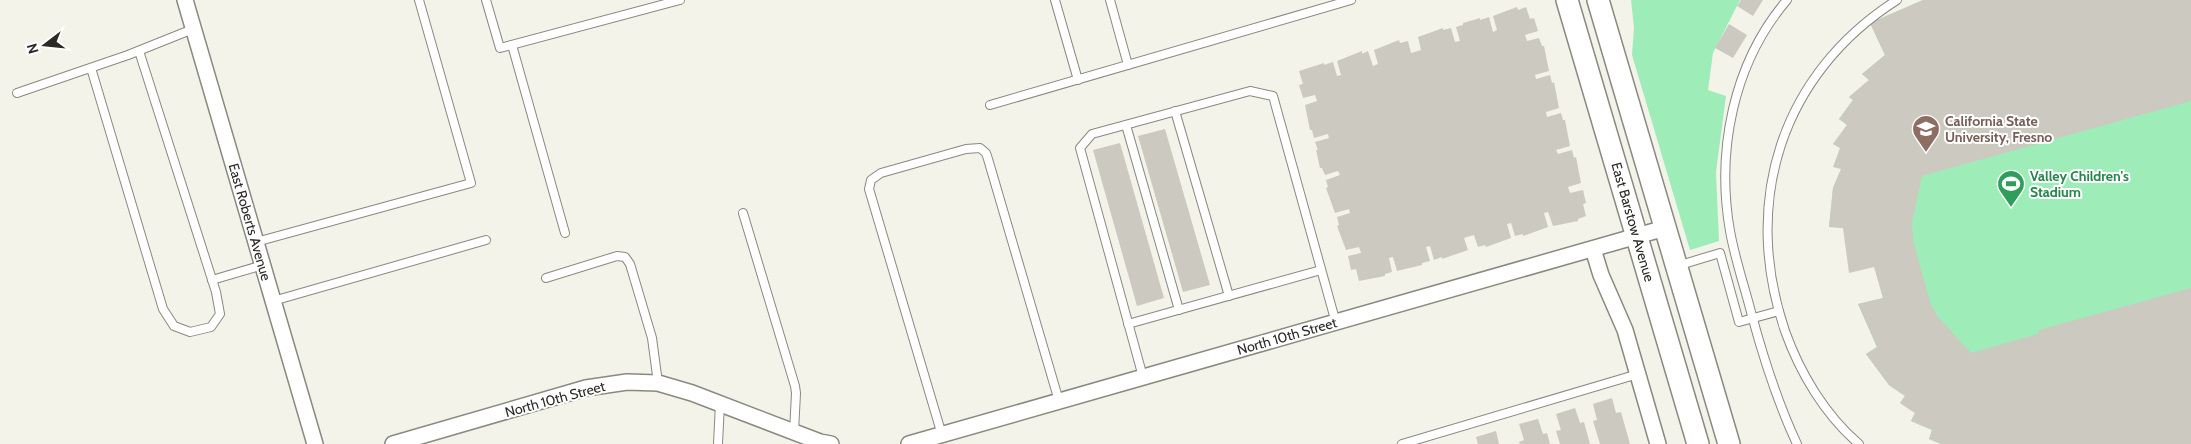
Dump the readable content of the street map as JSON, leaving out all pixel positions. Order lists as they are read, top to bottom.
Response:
{
  "streets": {
    "main road": ["East Barstow Avenue"],
    "street": ["East Roberts Avenue", "North 10th Street"]
  },
  "crossings": [
    ["East Barstow Avenue", "North 10th Street"]
  ],
  "places": {
    "school or university": ["California State University, Fresno"],
    "sports": ["Valley Children's Stadium"]
  },
  "north": "left"
}
